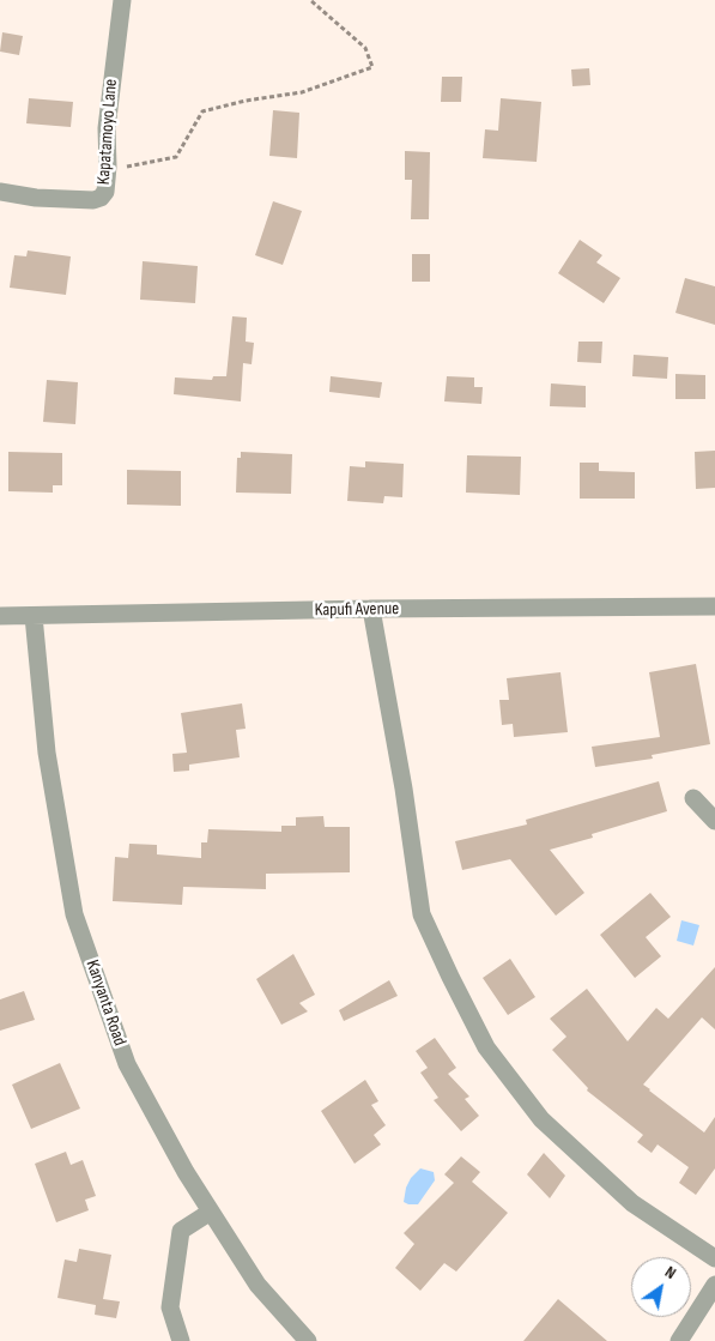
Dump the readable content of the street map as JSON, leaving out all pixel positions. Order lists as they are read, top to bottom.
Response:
{
  "streets": {
    "street": ["Kapatamoyo Lane", "Kapufi Avenue", "Kanyanta Road"]
  },
  "crossings": [
    ["Kapufi Avenue", "Kanyanta Road"]
  ],
  "north": "top right"
}
